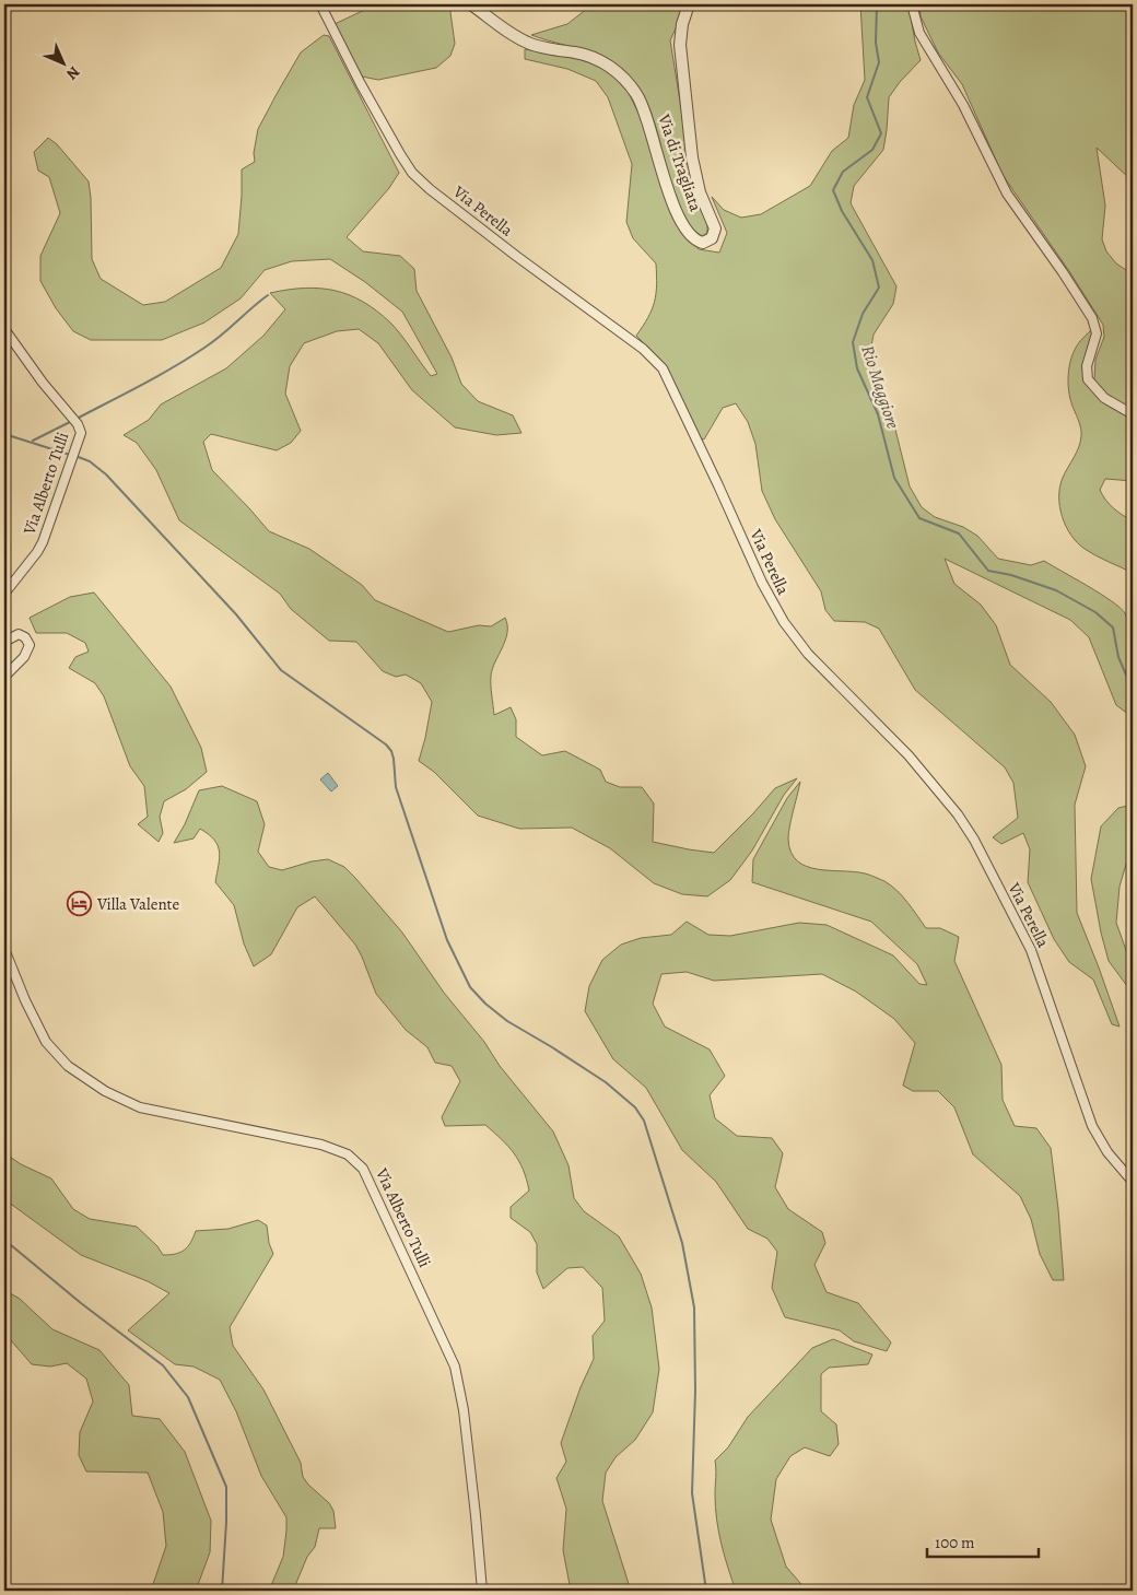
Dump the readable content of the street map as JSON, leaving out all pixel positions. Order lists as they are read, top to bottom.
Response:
{
  "streets": {
    "street": ["Via di Tragliata", "Via Perella", "Via Alberto Tulli"]
  },
  "water": ["Rio Maggiore"],
  "places": {
    "hotel": ["Villa Valente"]
  },
  "scale_bar": "100 m",
  "north": "bottom right"
}
